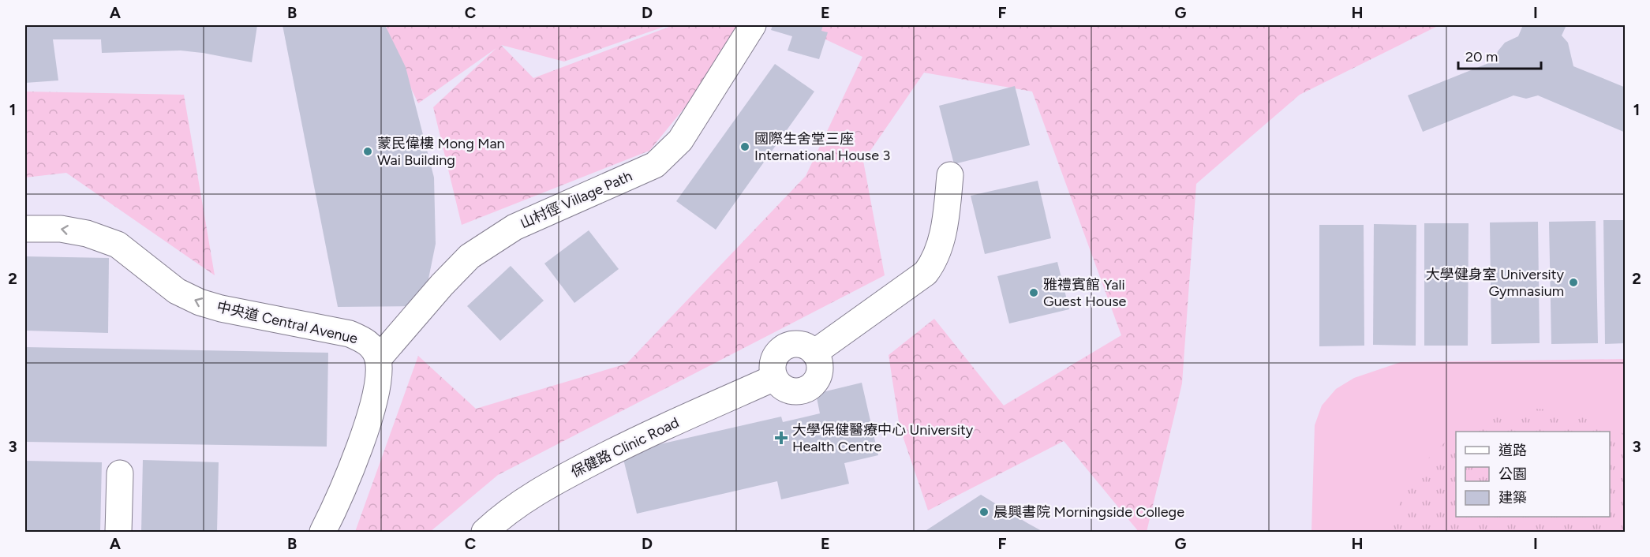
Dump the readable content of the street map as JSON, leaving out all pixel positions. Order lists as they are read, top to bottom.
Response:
{
  "streets": {
    "street": ["山村徑 Village Path", "中央道 Central Avenue", "保健路 Clinic Road"]
  },
  "crossings": [
    ["山村徑 Village Path", "中央道 Central Avenue"]
  ],
  "one_way": ["中央道 Central Avenue"],
  "places": {
    "other": [
      "國際生舍堂三座 International House 3",
      "蒙民偉樓 Mong Man Wai Building",
      "大學健身室 University Gymnasium",
      "雅禮賓館 Yali Guest House",
      "晨興書院 Morningside College"
    ],
    "health": ["大學保健醫療中心 University Health Centre"]
  },
  "legend": ["道路", "公園", "建築"],
  "scale_bar": "20 m",
  "grid": {
    "columns": [
      "A",
      "B",
      "C",
      "D",
      "E",
      "F",
      "G",
      "H",
      "I"
    ],
    "rows": ["1", "2", "3"]
  }
}
